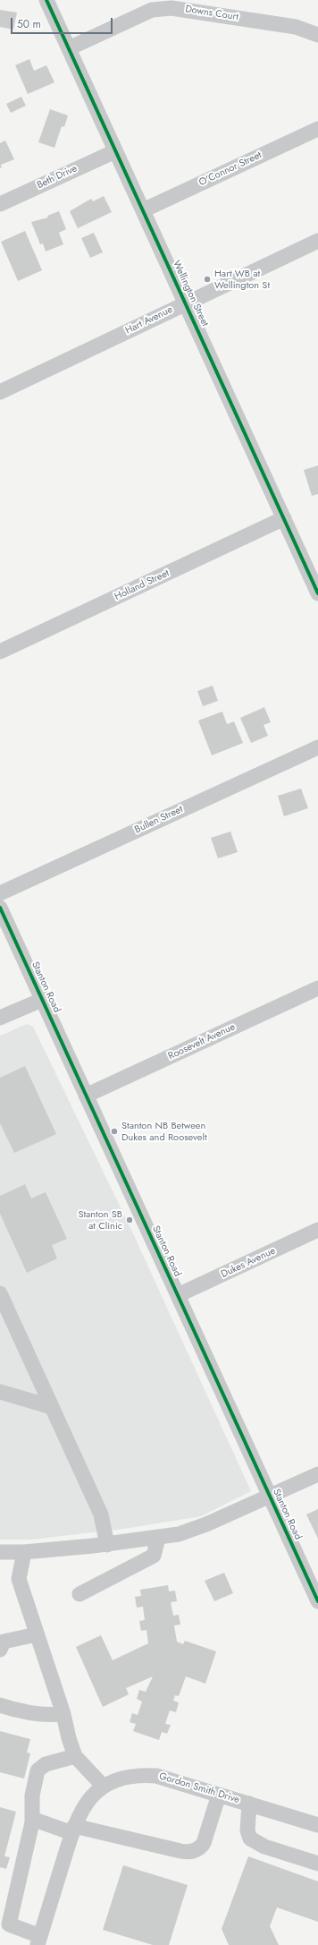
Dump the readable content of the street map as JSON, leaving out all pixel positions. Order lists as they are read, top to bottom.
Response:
{
  "streets": {
    "street": [
      "Downs Court",
      "O'Connor Street",
      "Beth Drive",
      "Wellington Street",
      "Hart Avenue",
      "Holland Street",
      "Bullen Street",
      "Stanton Road",
      "Roosevelt Avenue",
      "Dukes Avenue",
      "Gordon Smith Drive"
    ]
  },
  "crossings": [
    ["Downs Court", "Wellington Street"],
    ["O'Connor Street", "Wellington Street"],
    ["Beth Drive", "Wellington Street"],
    ["Wellington Street", "Hart Avenue"],
    ["Wellington Street", "Holland Street"],
    ["Stanton Road", "Roosevelt Avenue"],
    ["Stanton Road", "Dukes Avenue"]
  ],
  "places": ["Hart WB at Wellington St", "Stanton NB Between Dukes and Roosevelt", "Stanton SB at Clinic"],
  "scale_bar": "50 m"
}
